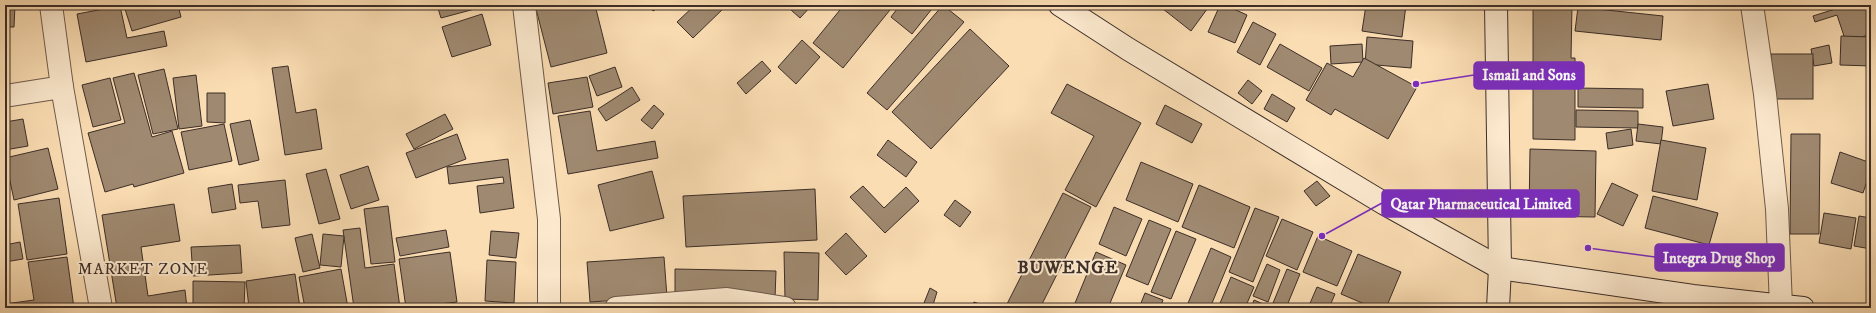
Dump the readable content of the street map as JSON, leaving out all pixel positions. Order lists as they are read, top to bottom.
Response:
{
  "districts": ["BUWENGE", "MARKET ZONE"],
  "places": ["Ismail and Sons", "Qatar Pharmaceutical Limited", "Integra Drug Shop"]
}
